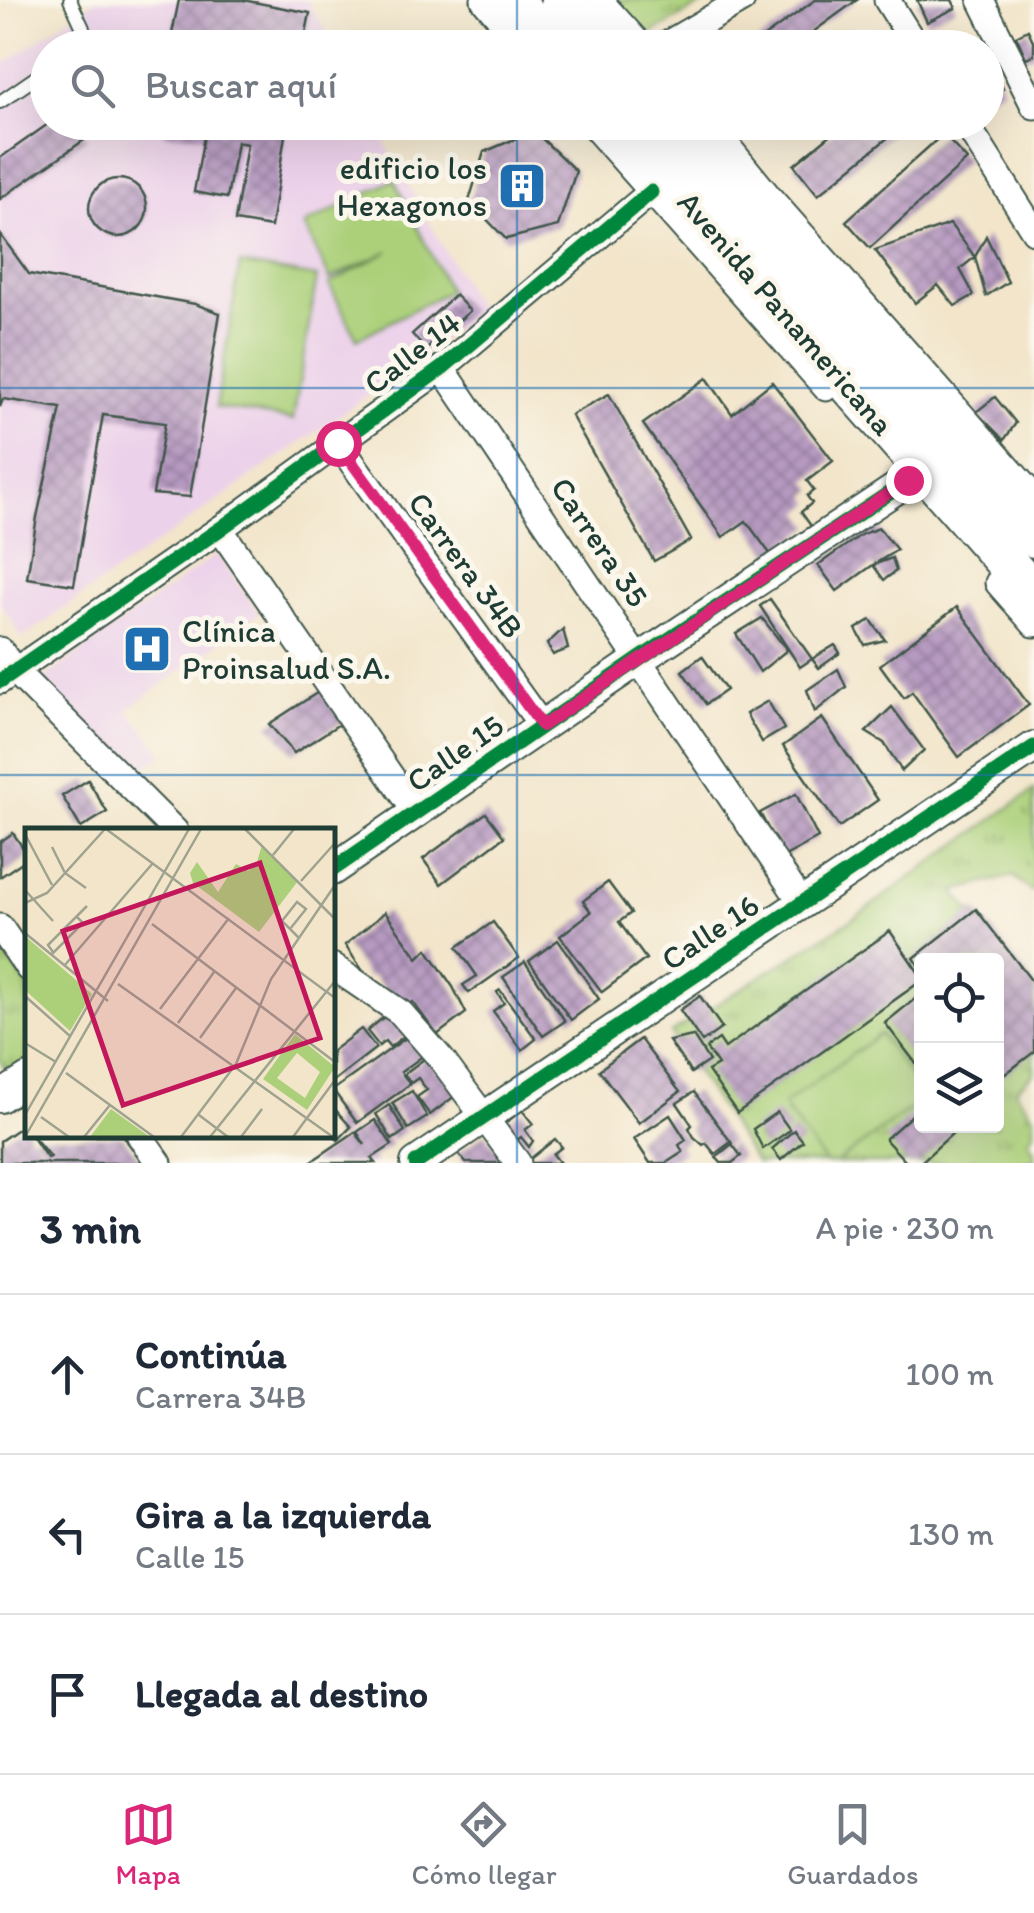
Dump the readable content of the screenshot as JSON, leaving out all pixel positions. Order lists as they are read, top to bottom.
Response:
{
  "streets": {
    "main road": ["Avenida Panamericana"],
    "street": [
      "Calle 14",
      "Carrera 35",
      "Carrera 34B",
      "Calle 15",
      "Calle 16"
    ]
  },
  "crossings": [
    ["Calle 14", "Carrera 35"],
    ["Calle 14", "Carrera 34B"],
    ["Carrera 35", "Calle 15"],
    ["Carrera 35", "Calle 16"],
    ["Carrera 34B", "Calle 15"]
  ],
  "places": {
    "building": ["edificio los Hexagonos"],
    "hospital": ["Clínica Proinsalud S.A."]
  },
  "page": {
    "search": "Buscar aquí",
    "heading": ["3 min", "A pie · 230 m"],
    "list": [
      ["Continúa", "Carrera 34B", "100 m"],
      ["Gira a la izquierda", "Calle 15", "130 m"],
      "Llegada al destino"
    ],
    "nav": ["Mapa", "Cómo llegar", "Guardados"]
  }
}
